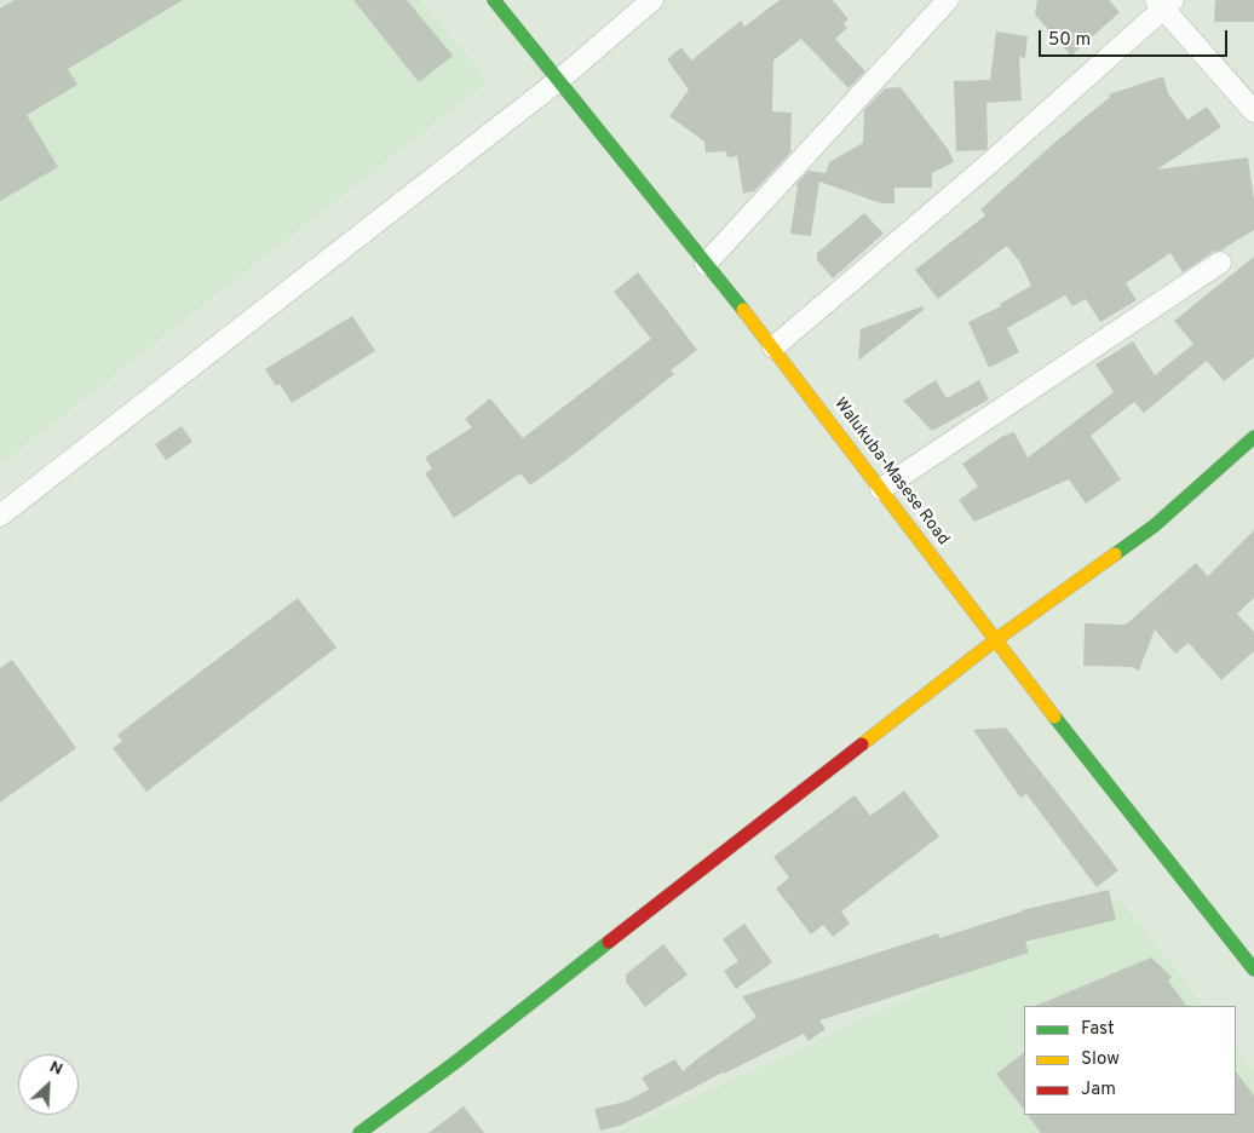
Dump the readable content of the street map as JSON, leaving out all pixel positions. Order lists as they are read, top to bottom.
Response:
{
  "streets": {
    "street": ["Walukuba-Masese Road"]
  },
  "legend": ["Fast", "Slow", "Jam"],
  "scale_bar": "50 m",
  "north": "top right"
}
